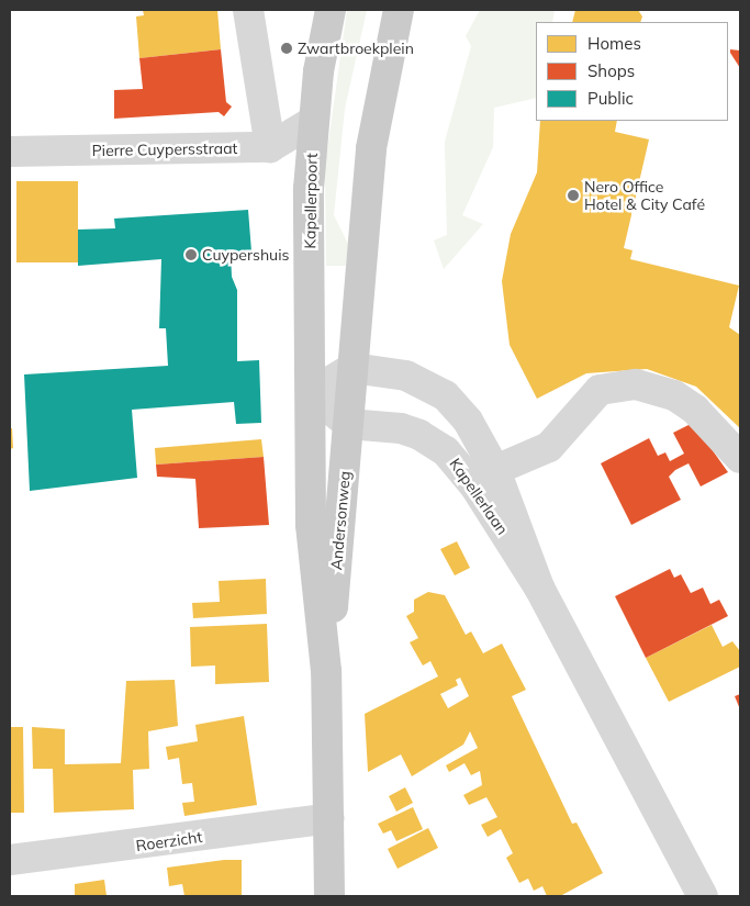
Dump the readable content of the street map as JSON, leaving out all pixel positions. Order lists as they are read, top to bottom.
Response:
{
  "streets": {
    "main road": ["Kapellerpoort", "Andersonweg"],
    "street": ["Pierre Cuypersstraat", "Kapellerlaan", "Roerzicht"]
  },
  "crossings": [
    ["Kapellerpoort", "Andersonweg"],
    ["Kapellerlaan", "Andersonweg"],
    ["Andersonweg", "Roerzicht"]
  ],
  "places": ["Zwartbroekplein", "Nero Office Hotel & City Café", "Cuypershuis"],
  "legend": ["Homes", "Shops", "Public"]
}
